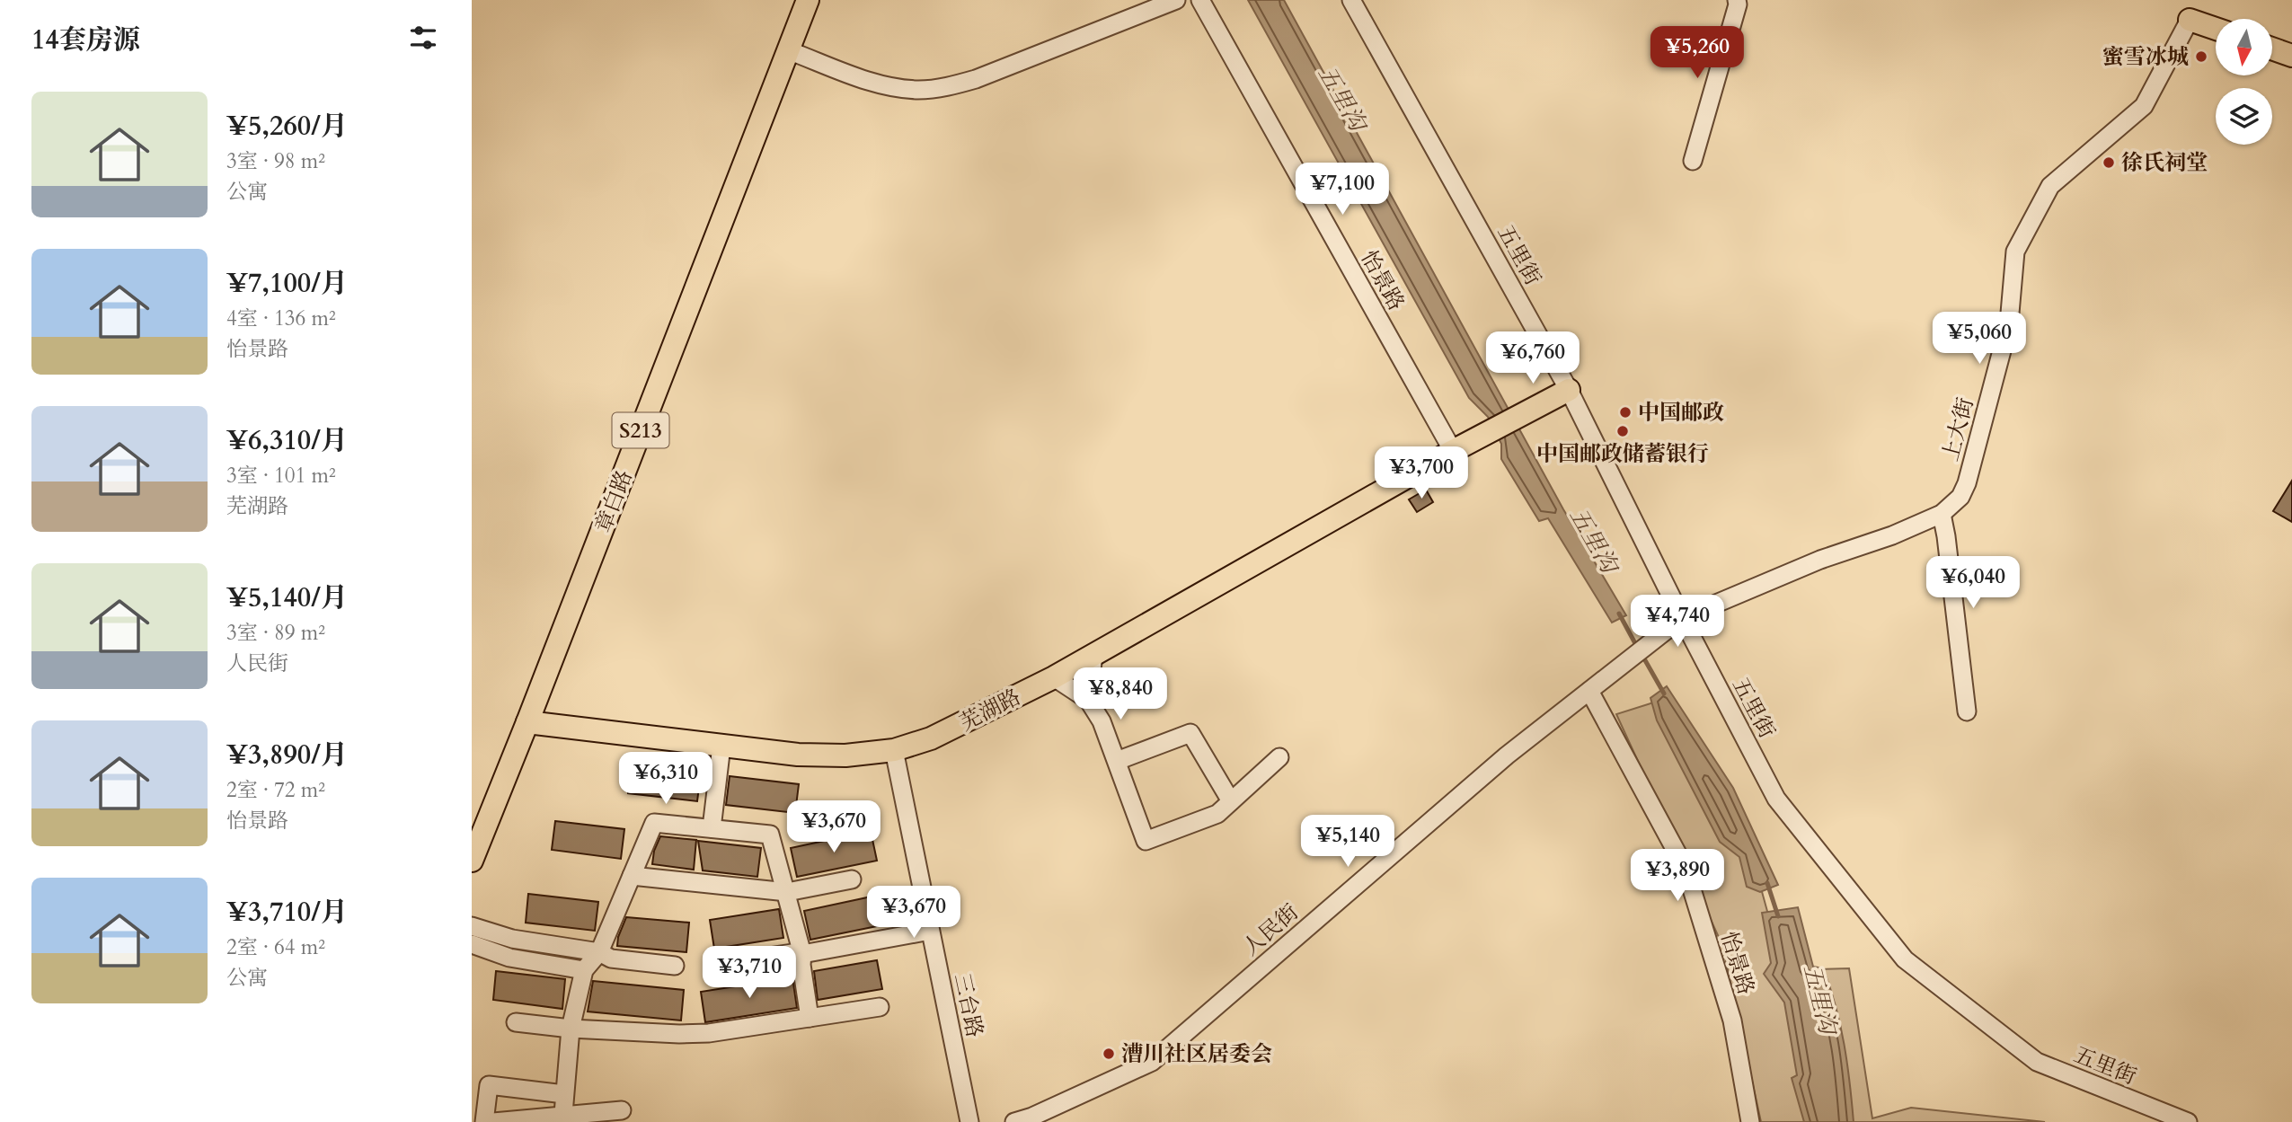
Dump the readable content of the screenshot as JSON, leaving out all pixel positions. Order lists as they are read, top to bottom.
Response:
{
  "streets": {
    "main road": ["S213", "章白路", "芜湖路"],
    "street": [
      "五里街",
      "怡景路",
      "上大街",
      "人民街",
      "三台路"
    ]
  },
  "crossings": [
    ["五里街", "上大街"],
    ["五里街", "芜湖路"],
    ["五里街", "人民街"],
    ["怡景路", "芜湖路"],
    ["怡景路", "人民街"],
    ["上大街", "人民街"],
    ["章白路", "芜湖路"],
    ["芜湖路", "三台路"]
  ],
  "water": ["五里沟"],
  "places": [
    "蜜雪冰城",
    "徐氏祠堂",
    "中国邮政",
    "中国邮政储蓄银行",
    "漕川社区居委会"
  ],
  "north": "bottom",
  "page": {
    "heading": "14套房源",
    "price": [
      "¥5,260",
      "¥7,100",
      "¥5,060",
      "¥6,760",
      "¥3,700",
      "¥6,040",
      "¥4,740",
      "¥8,840",
      "¥6,310",
      "¥3,670",
      "¥5,140",
      "¥3,890",
      "¥3,670",
      "¥3,710"
    ],
    "list": [
      {
        "name": "¥5,260/月",
        "note": "3室 · 98 m² · 公寓"
      },
      {
        "name": "¥7,100/月",
        "note": "4室 · 136 m² · 怡景路"
      },
      {
        "name": "¥6,310/月",
        "note": "3室 · 101 m² · 芜湖路"
      },
      {
        "name": "¥5,140/月",
        "note": "3室 · 89 m² · 人民街"
      },
      {
        "name": "¥3,890/月",
        "note": "2室 · 72 m² · 怡景路"
      },
      {
        "name": "¥3,710/月",
        "note": "2室 · 64 m² · 公寓"
      }
    ]
  }
}
